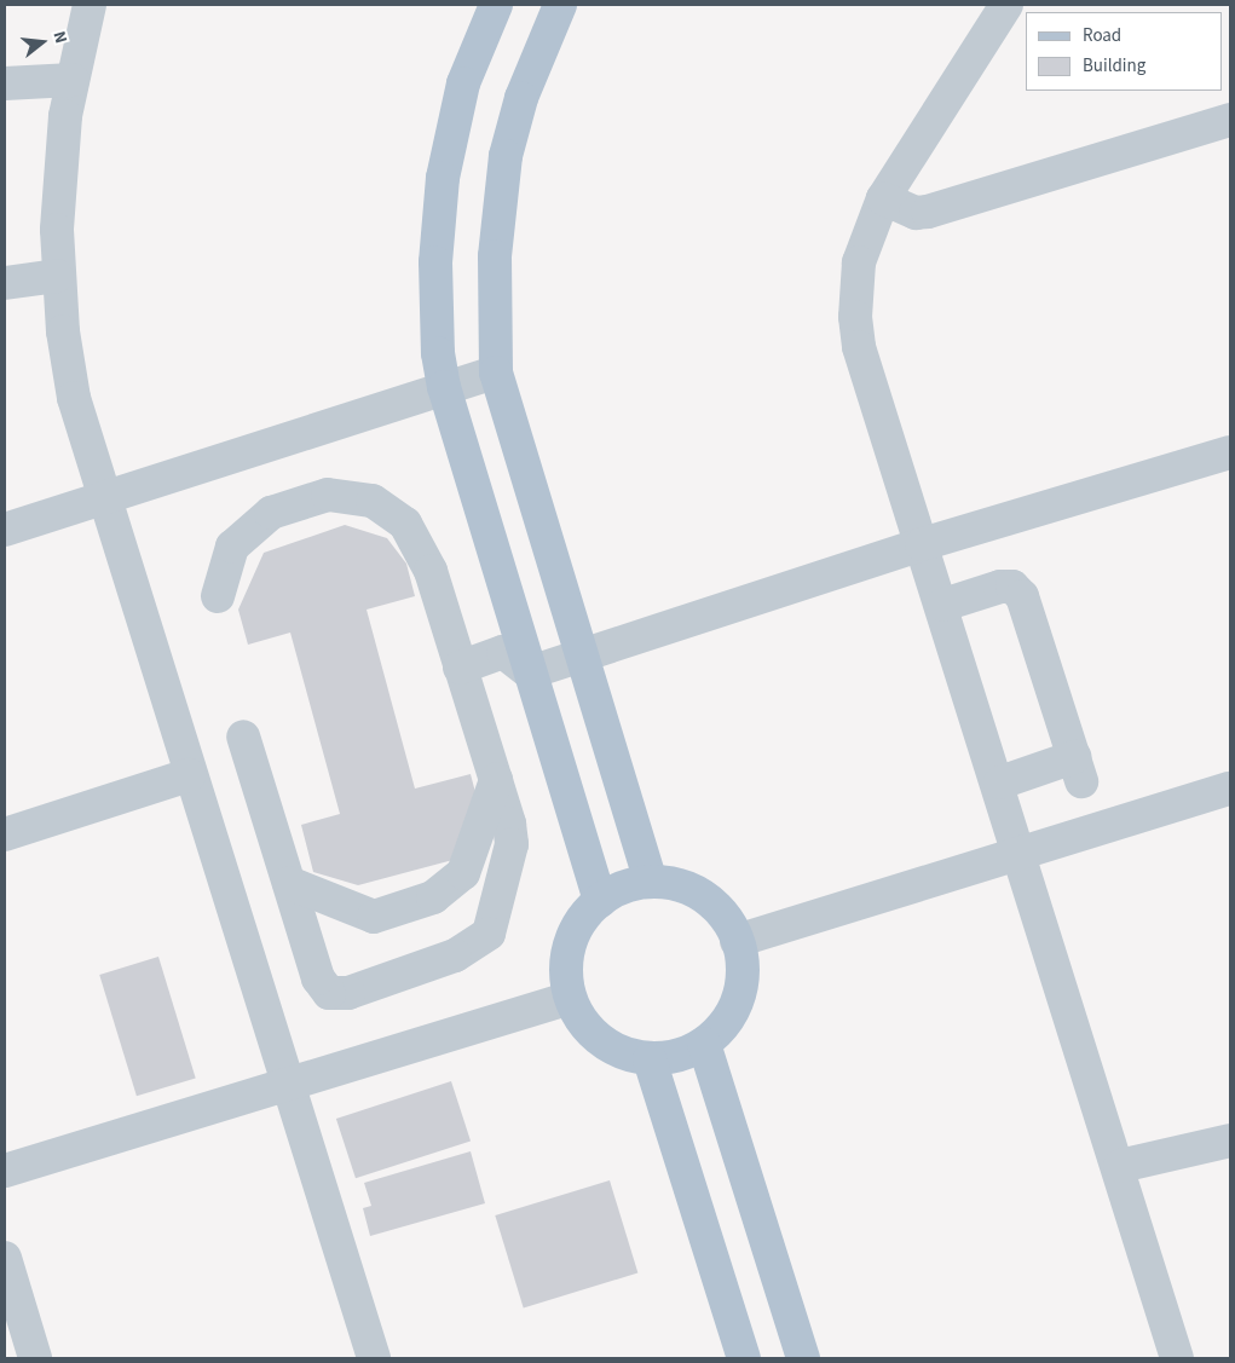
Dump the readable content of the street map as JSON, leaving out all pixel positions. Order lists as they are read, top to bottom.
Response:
{
  "legend": ["Road", "Building"],
  "north": "right"
}
